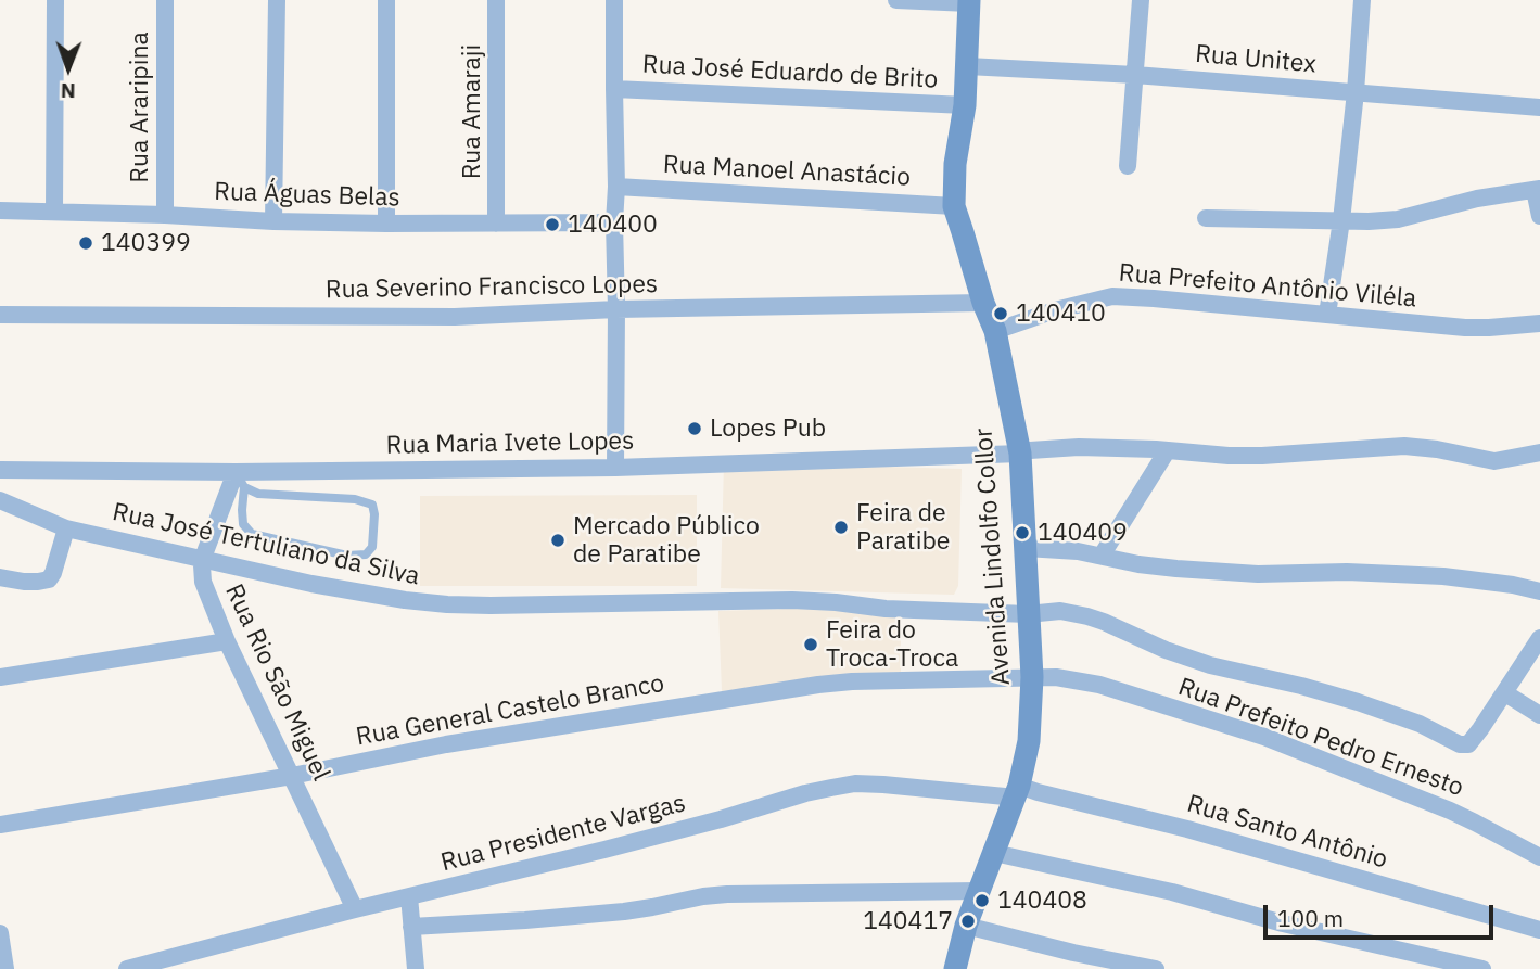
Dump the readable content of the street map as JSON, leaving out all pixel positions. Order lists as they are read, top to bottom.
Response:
{
  "streets": {
    "main road": ["Avenida Lindolfo Collor"],
    "street": [
      "Rua Unitex",
      "Rua José Eduardo de Brito",
      "Rua Araripina",
      "Rua Amaraji",
      "Rua Manoel Anastácio",
      "Rua Águas Belas",
      "Rua Prefeito Antônio Viléla",
      "Rua Severino Francisco Lopes",
      "Rua Maria Ivete Lopes",
      "Rua José Tertuliano da Silva",
      "Rua Rio São Miguel",
      "Rua General Castelo Branco",
      "Rua Prefeito Pedro Ernesto",
      "Rua Santo Antônio",
      "Rua Presidente Vargas"
    ]
  },
  "crossings": [
    ["Rua Unitex", "Avenida Lindolfo Collor"],
    ["Rua José Eduardo de Brito", "Avenida Lindolfo Collor"],
    ["Rua Araripina", "Rua Águas Belas"],
    ["Rua Amaraji", "Rua Águas Belas"],
    ["Rua Manoel Anastácio", "Avenida Lindolfo Collor"],
    ["Rua Prefeito Antônio Viléla", "Avenida Lindolfo Collor"],
    ["Rua Severino Francisco Lopes", "Avenida Lindolfo Collor"],
    ["Rua Maria Ivete Lopes", "Avenida Lindolfo Collor"],
    ["Rua Maria Ivete Lopes", "Rua Rio São Miguel"],
    ["Rua José Tertuliano da Silva", "Avenida Lindolfo Collor"],
    ["Rua José Tertuliano da Silva", "Rua Rio São Miguel"],
    ["Avenida Lindolfo Collor", "Rua General Castelo Branco"],
    ["Avenida Lindolfo Collor", "Rua Prefeito Pedro Ernesto"],
    ["Avenida Lindolfo Collor", "Rua Santo Antônio"],
    ["Avenida Lindolfo Collor", "Rua Presidente Vargas"],
    ["Rua Rio São Miguel", "Rua General Castelo Branco"],
    ["Rua Rio São Miguel", "Rua Presidente Vargas"],
    ["Rua General Castelo Branco", "Rua Prefeito Pedro Ernesto"],
    ["Rua Santo Antônio", "Rua Presidente Vargas"]
  ],
  "places": [
    "140400",
    "140399",
    "140410",
    "Lopes Pub",
    "Feira de Paratibe",
    "140409",
    "Mercado Público de Paratibe",
    "Feira do Troca-Troca",
    "140408",
    "140417"
  ],
  "scale_bar": "100 m",
  "north": "bottom"
}
